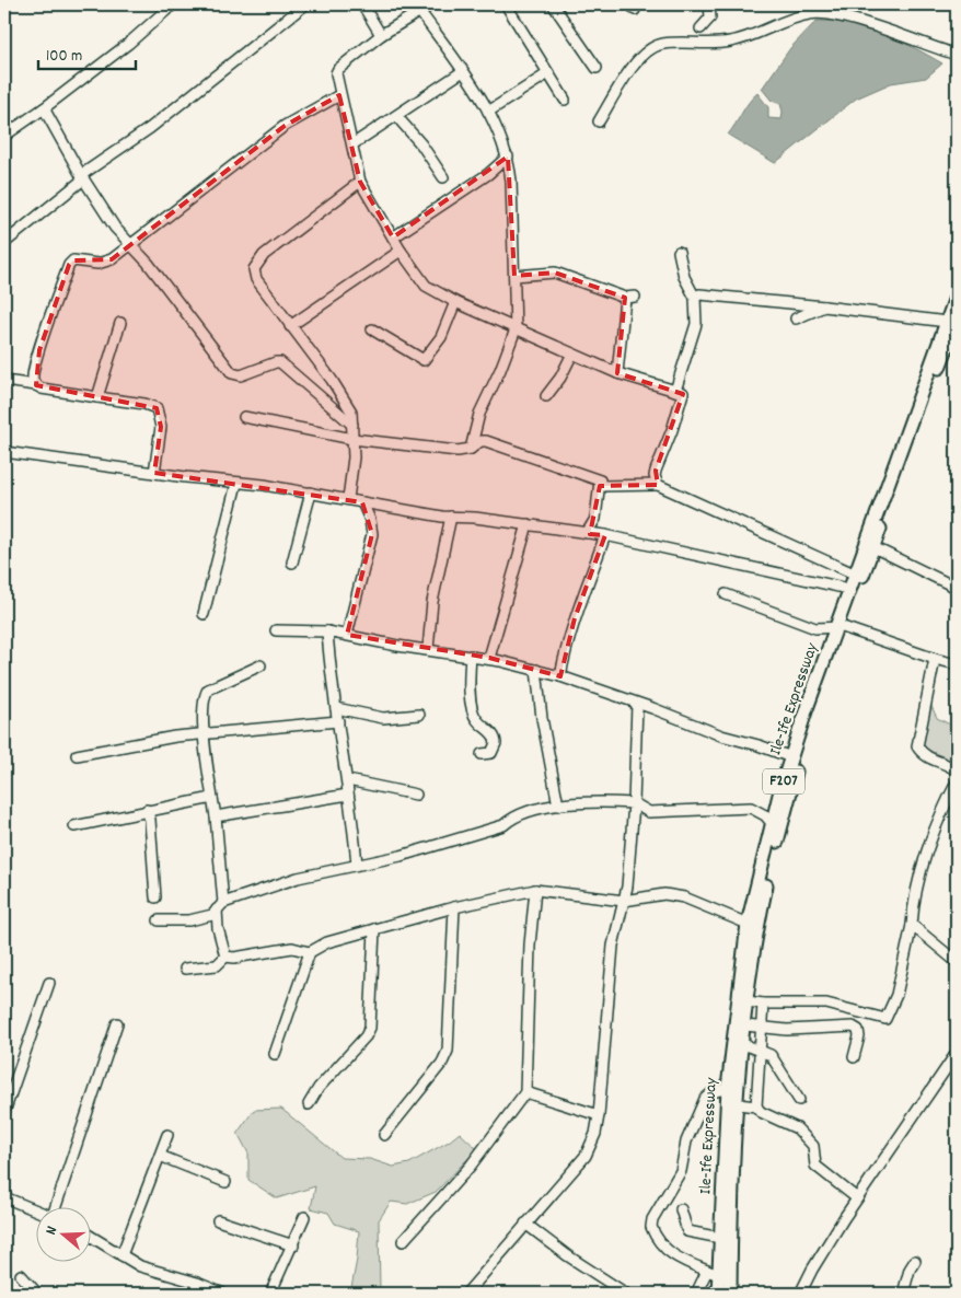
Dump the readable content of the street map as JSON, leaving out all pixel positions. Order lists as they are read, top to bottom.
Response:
{
  "streets": {
    "main road": ["Ile-Ife Expressway", "F207"]
  },
  "scale_bar": "100 m",
  "north": "left"
}
